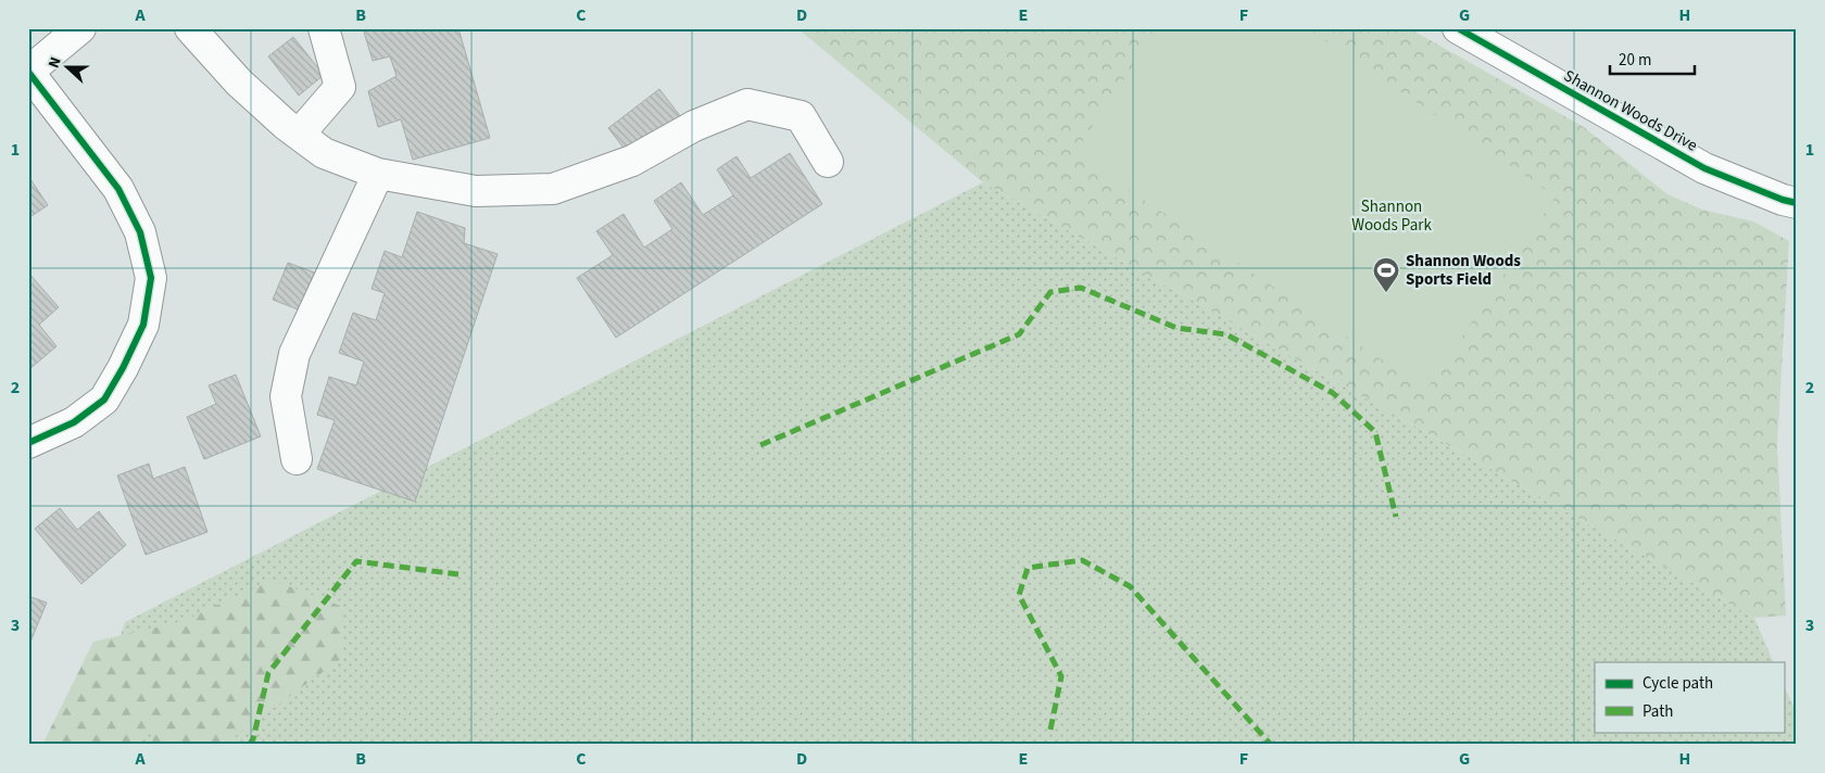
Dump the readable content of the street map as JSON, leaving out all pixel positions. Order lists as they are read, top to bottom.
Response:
{
  "streets": {
    "street": ["Shannon Woods Drive"]
  },
  "parks": ["Shannon Woods Park"],
  "places": {
    "sports": ["Shannon Woods Sports Field"]
  },
  "legend": ["Cycle path", "Path"],
  "scale_bar": "20 m",
  "north": "left",
  "grid": {
    "columns": [
      "A",
      "B",
      "C",
      "D",
      "E",
      "F",
      "G",
      "H"
    ],
    "rows": ["1", "2", "3"]
  }
}
